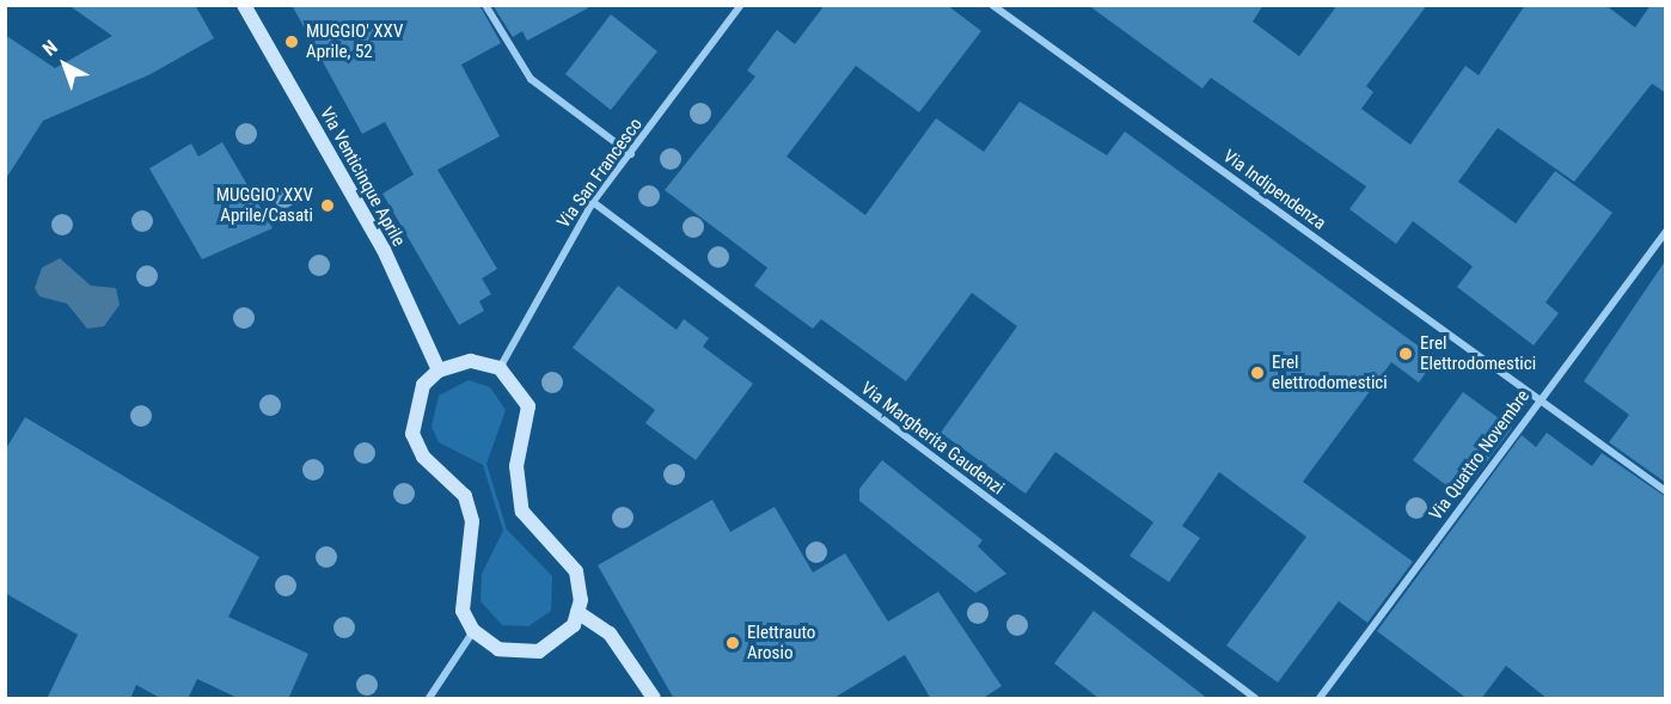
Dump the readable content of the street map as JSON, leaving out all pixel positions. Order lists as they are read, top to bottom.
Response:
{
  "streets": {
    "main road": ["Via Venticinque Aprile"],
    "street": [
      "Via San Francesco",
      "Via Indipendenza",
      "Via Margherita Gaudenzi",
      "Via Quattro Novembre"
    ]
  },
  "crossings": [
    ["Via San Francesco", "Via Margherita Gaudenzi"],
    ["Via Indipendenza", "Via Quattro Novembre"]
  ],
  "places": [
    "MUGGIO' XXV Aprile, 52",
    "MUGGIO' XXV Aprile/Casati",
    "Erel Elettrodomestici",
    "Erel elettrodomestici",
    "Elettrauto Arosio"
  ],
  "north": "top left"
}
